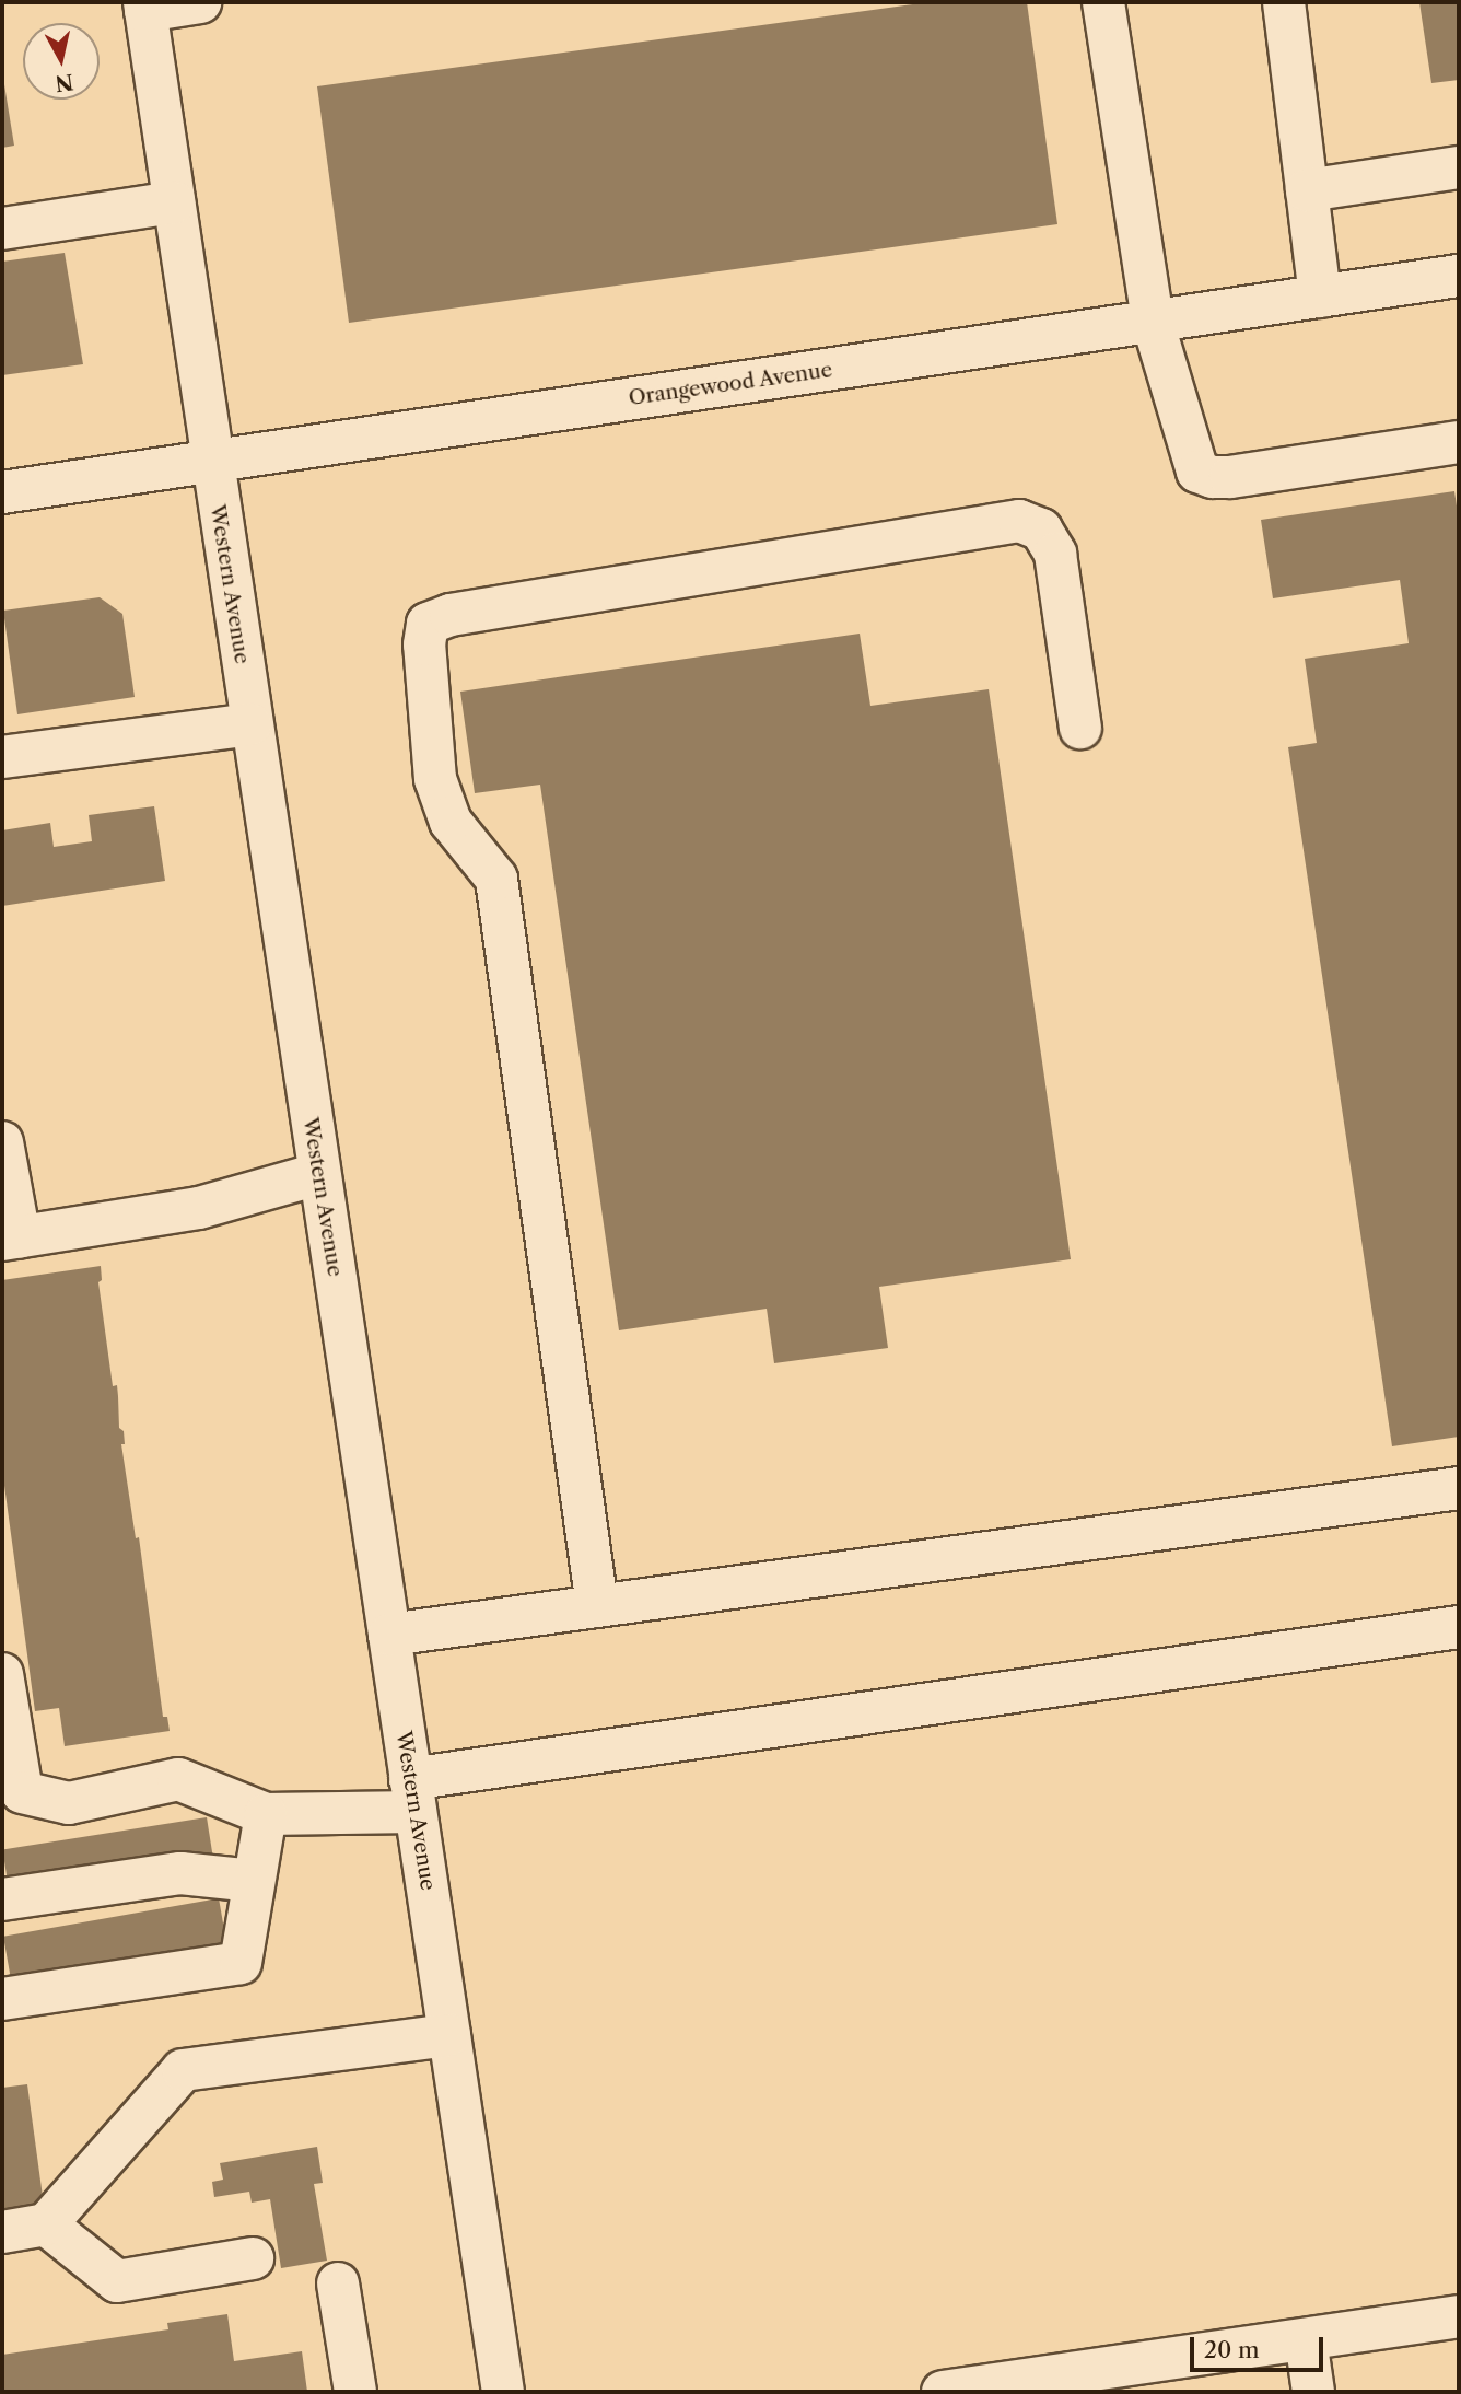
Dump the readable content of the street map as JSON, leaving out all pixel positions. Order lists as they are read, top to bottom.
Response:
{
  "streets": {
    "street": ["Orangewood Avenue", "Western Avenue"]
  },
  "crossings": [
    ["Orangewood Avenue", "Western Avenue"]
  ],
  "scale_bar": "20 m",
  "north": "bottom"
}
